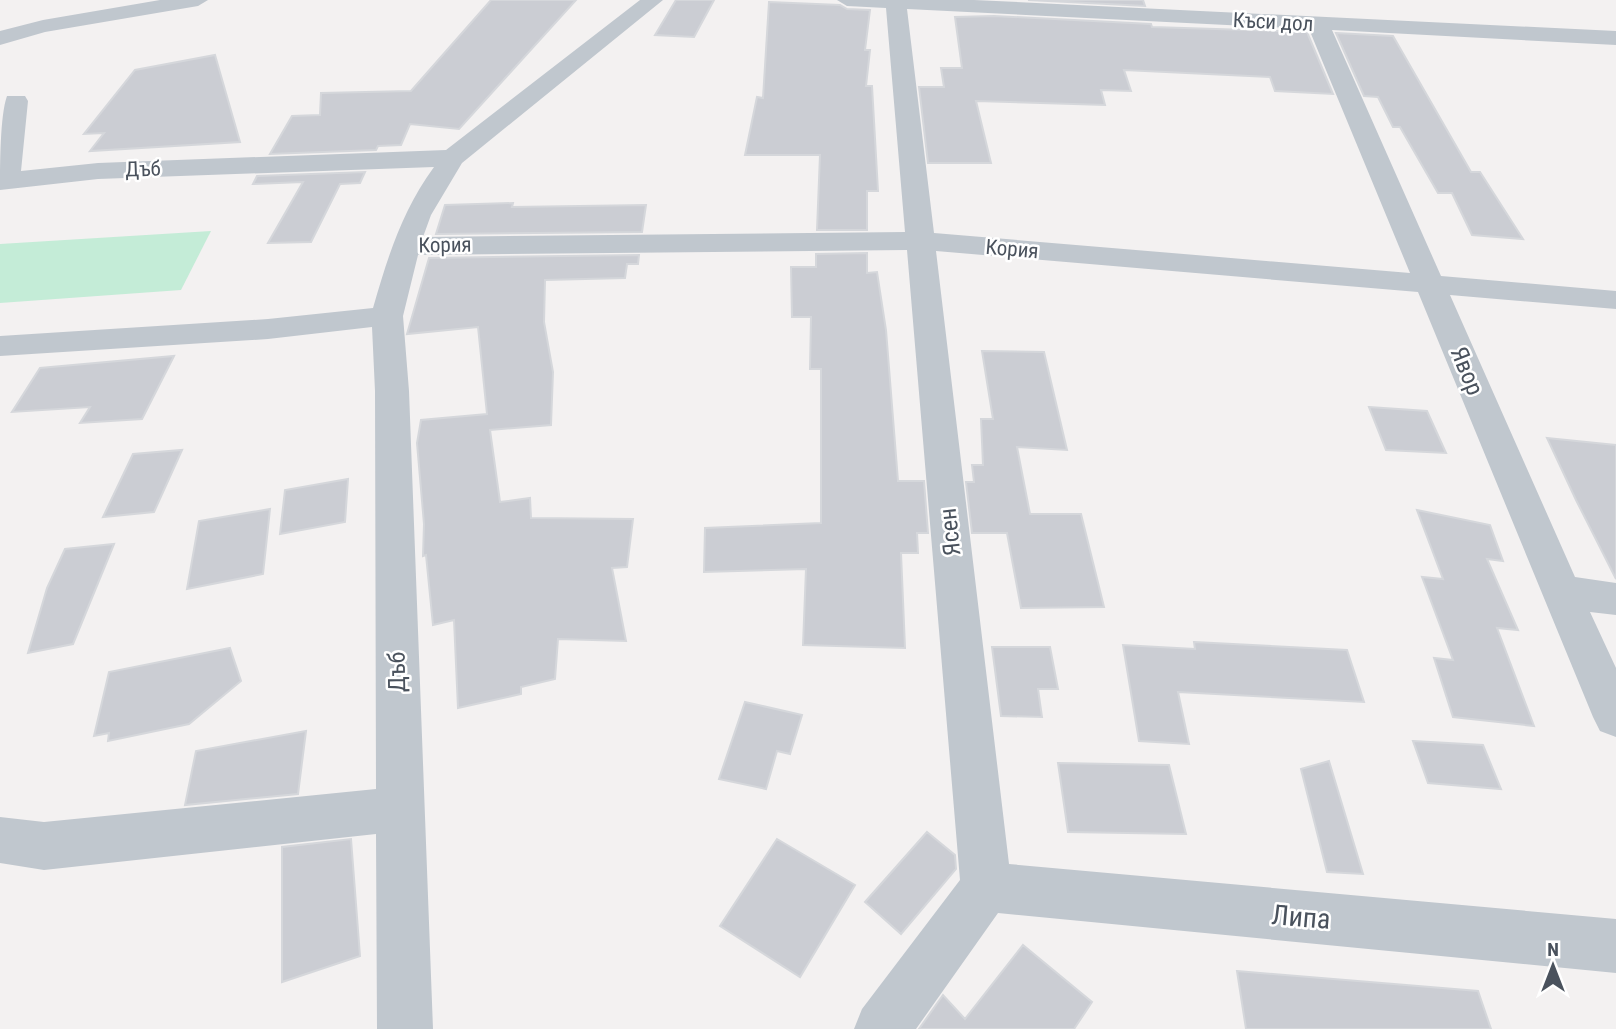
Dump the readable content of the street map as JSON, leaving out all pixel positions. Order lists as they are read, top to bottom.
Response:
{
  "streets": {
    "street": [
      "Къси дол",
      "Дъб",
      "Кория",
      "Явор",
      "Ясен",
      "Липа"
    ]
  },
  "crossings": [
    ["Къси дол", "Явор"],
    ["Къси дол", "Ясен"],
    ["Дъб", "Кория"],
    ["Кория", "Явор"],
    ["Кория", "Ясен"],
    ["Ясен", "Липа"]
  ],
  "north": "top"
}
